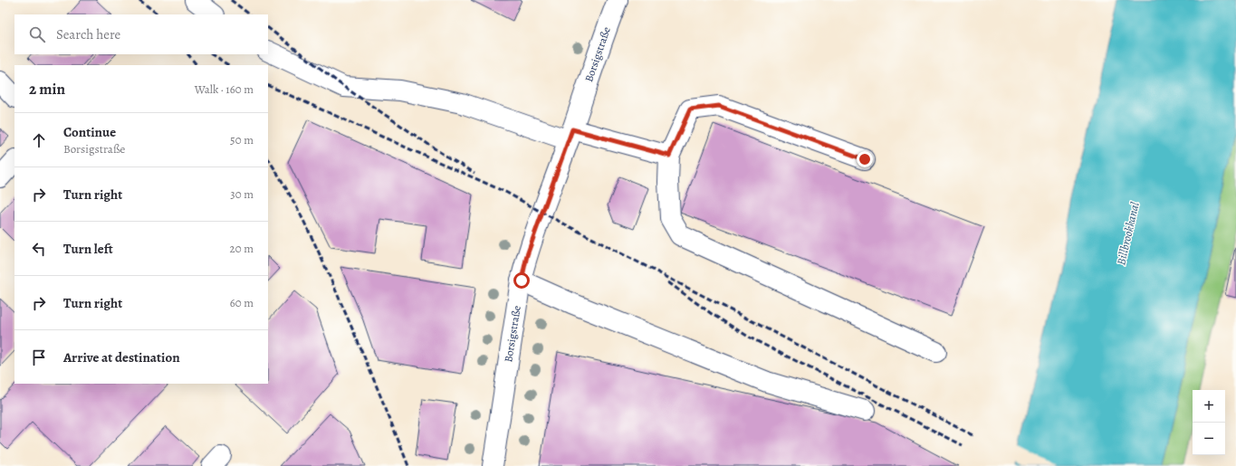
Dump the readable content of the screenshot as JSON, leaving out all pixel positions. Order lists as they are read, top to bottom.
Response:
{
  "streets": {
    "main road": ["Borsigstraße"]
  },
  "water": ["Billbrookkanal"],
  "page": {
    "search": "Search here",
    "heading": ["2 min", "Walk · 160 m"],
    "list": [
      ["Continue", "Borsigstraße", "50 m"],
      ["Turn right", "30 m"],
      ["Turn left", "20 m"],
      ["Turn right", "60 m"],
      "Arrive at destination"
    ],
    "map_buttons": ["+", "−"]
  }
}
